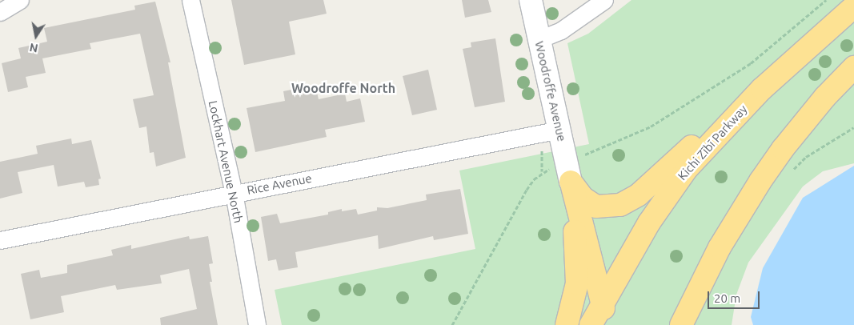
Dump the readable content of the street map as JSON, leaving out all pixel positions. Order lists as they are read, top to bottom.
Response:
{
  "streets": {
    "highway": ["Kichi Zībī Parkway"],
    "main road": ["Woodroffe Avenue"],
    "street": ["Lockhart Avenue North", "Rice Avenue"]
  },
  "crossings": [
    ["Woodroffe Avenue", "Rice Avenue"],
    ["Lockhart Avenue North", "Rice Avenue"]
  ],
  "districts": ["Woodroffe North"],
  "scale_bar": "20 m",
  "north": "bottom"
}
